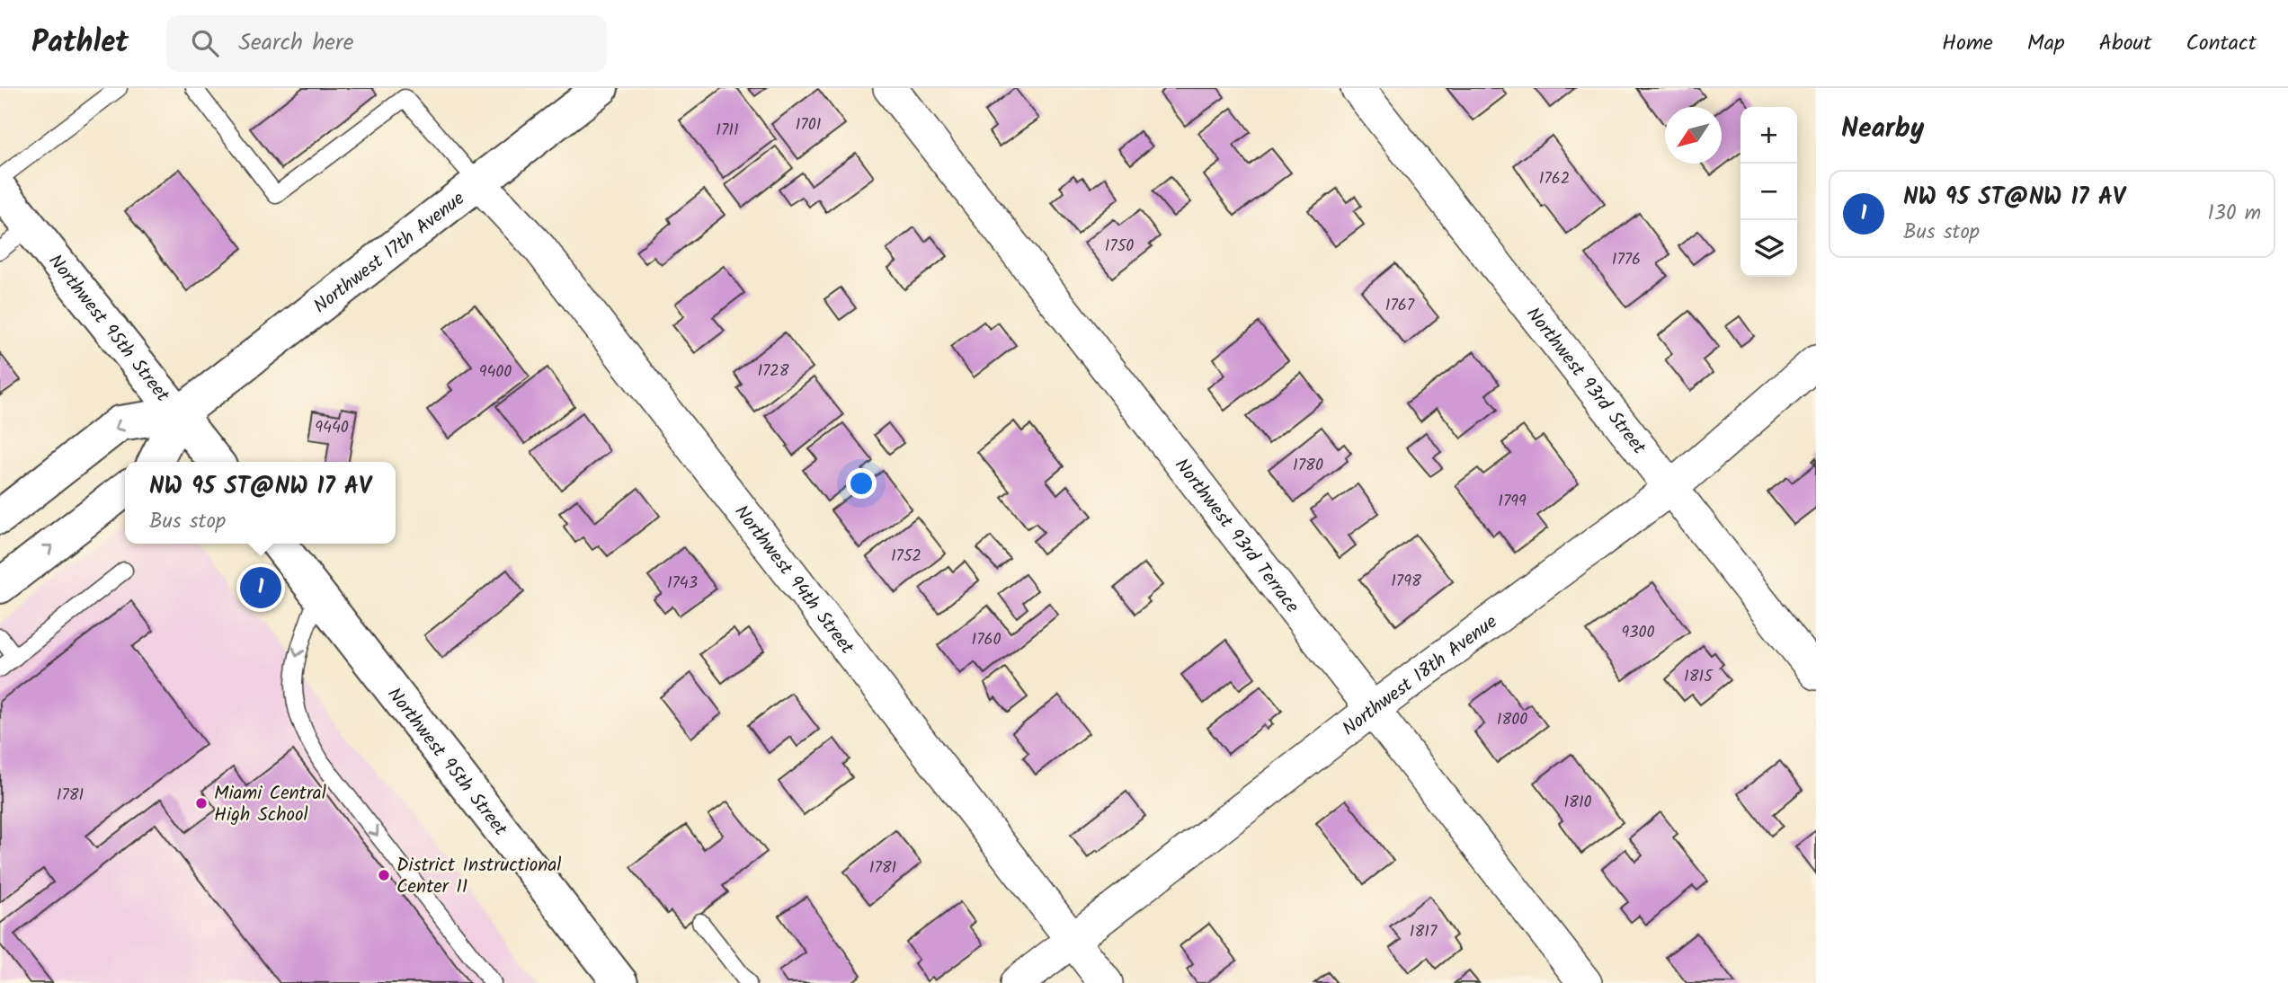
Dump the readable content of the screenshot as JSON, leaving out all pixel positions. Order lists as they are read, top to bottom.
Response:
{
  "streets": {
    "main road": ["Northwest 17th Avenue", "Northwest 95th Street"],
    "street": [
      "Northwest 93rd Street",
      "Northwest 93rd Terrace",
      "Northwest 94th Street",
      "Northwest 18th Avenue"
    ]
  },
  "crossings": [
    ["Northwest 17th Avenue", "Northwest 95th Street"],
    ["Northwest 17th Avenue", "Northwest 94th Street"],
    ["Northwest 93rd Street", "Northwest 18th Avenue"],
    ["Northwest 93rd Terrace", "Northwest 18th Avenue"],
    ["Northwest 94th Street", "Northwest 18th Avenue"]
  ],
  "places": ["Miami Central High School", "District Instructional Center 11"],
  "house_numbers": [
    "1701",
    "1711",
    "1762",
    "1750",
    "1776",
    "1767",
    "1728",
    "9400",
    "9440",
    "1780",
    "1799",
    "1752",
    "1798",
    "1743",
    "9300",
    "1760",
    "1815",
    "1800",
    "1781",
    "1810",
    "1781",
    "1817"
  ],
  "north": "bottom left",
  "page": {
    "header": "Pathlet",
    "search": "Search here",
    "nav": [
      "Home",
      "Map",
      "About",
      "Contact"
    ],
    "heading": "Nearby",
    "map_buttons": ["+", "−"],
    "list": [
      {
        "mark": "1",
        "name": "NW 95 ST@NW 17 AV",
        "note": "Bus stop",
        "value": "130 m"
      }
    ],
    "popup": ["NW 95 ST@NW 17 AV", "Bus stop"],
    "pins": "1"
  }
}
